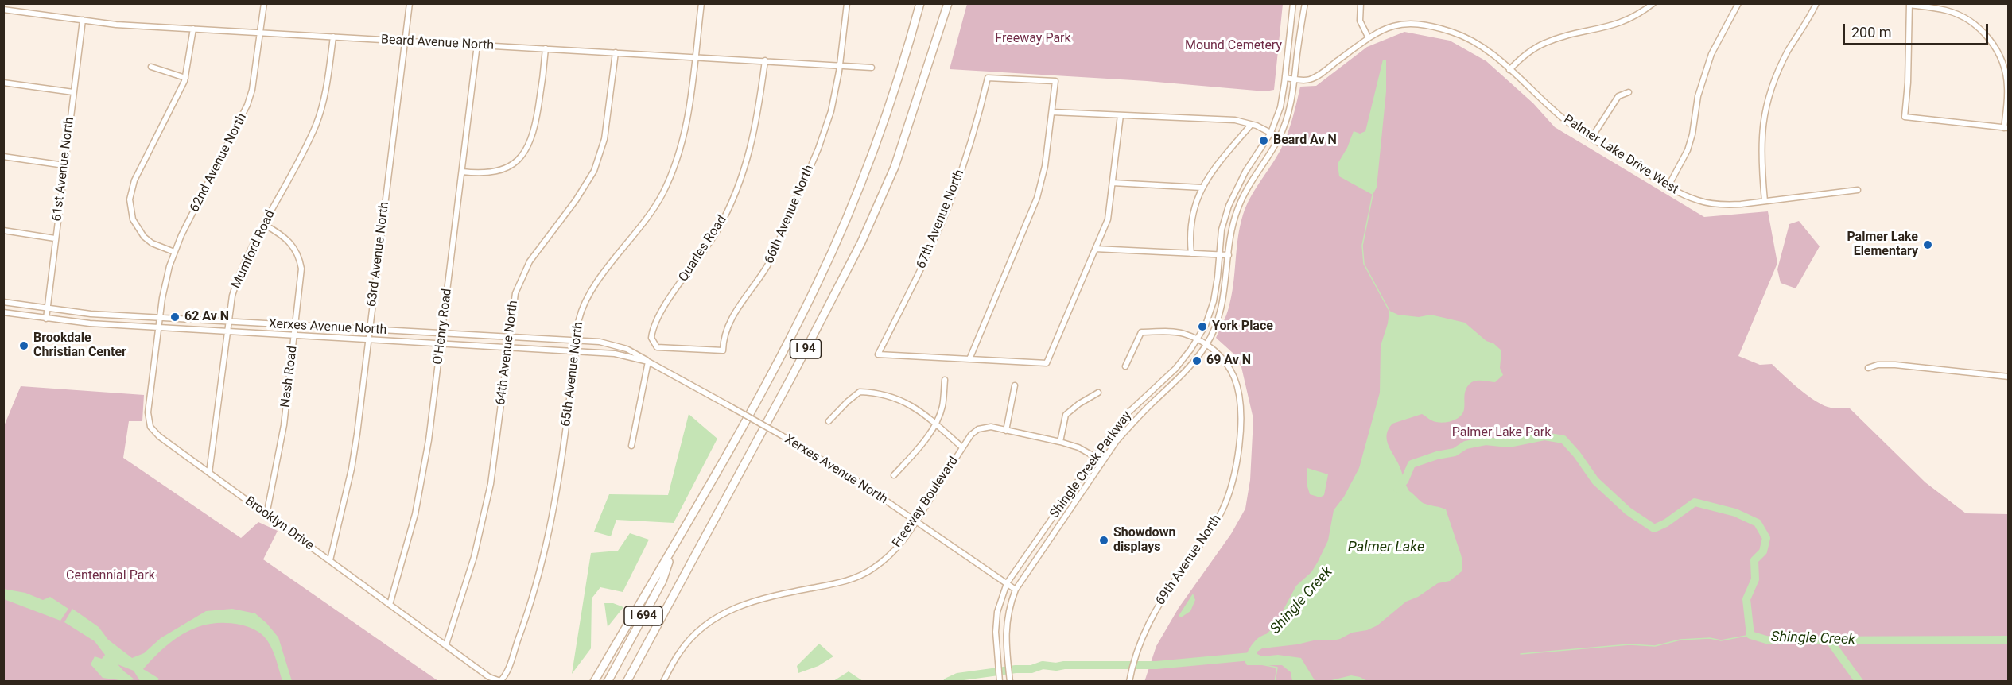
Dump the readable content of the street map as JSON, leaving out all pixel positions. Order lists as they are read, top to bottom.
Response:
{
  "streets": {
    "highway": ["I 94", "I 694"],
    "street": [
      "Beard Avenue North",
      "Palmer Lake Drive West",
      "62nd Avenue North",
      "61st Avenue North",
      "66th Avenue North",
      "67th Avenue North",
      "Quarles Road",
      "Mumford Road",
      "63rd Avenue North",
      "O'Henry Road",
      "Xerxes Avenue North",
      "64th Avenue North",
      "65th Avenue North",
      "Nash Road",
      "Shingle Creek Parkway",
      "Freeway Boulevard",
      "Brooklyn Drive",
      "69th Avenue North"
    ]
  },
  "crossings": [
    ["Beard Avenue North", "62nd Avenue North"],
    ["Beard Avenue North", "61st Avenue North"],
    ["Beard Avenue North", "66th Avenue North"],
    ["Beard Avenue North", "Quarles Road"],
    ["Beard Avenue North", "Mumford Road"],
    ["Beard Avenue North", "63rd Avenue North"],
    ["Beard Avenue North", "O'Henry Road"],
    ["Beard Avenue North", "64th Avenue North"],
    ["Beard Avenue North", "65th Avenue North"],
    ["Palmer Lake Drive West", "Shingle Creek Parkway"],
    ["62nd Avenue North", "Xerxes Avenue North"],
    ["62nd Avenue North", "Brooklyn Drive"],
    ["61st Avenue North", "Xerxes Avenue North"],
    ["66th Avenue North", "Quarles Road"],
    ["Mumford Road", "Xerxes Avenue North"],
    ["Mumford Road", "Nash Road"],
    ["Mumford Road", "Brooklyn Drive"],
    ["63rd Avenue North", "Xerxes Avenue North"],
    ["63rd Avenue North", "Brooklyn Drive"],
    ["O'Henry Road", "Xerxes Avenue North"],
    ["O'Henry Road", "Brooklyn Drive"],
    ["Xerxes Avenue North", "64th Avenue North"],
    ["Xerxes Avenue North", "65th Avenue North"],
    ["Xerxes Avenue North", "Nash Road"],
    ["Xerxes Avenue North", "Shingle Creek Parkway"],
    ["Xerxes Avenue North", "Freeway Boulevard"],
    ["Xerxes Avenue North", "Brooklyn Drive"],
    ["I 94", "I 694"],
    ["64th Avenue North", "Brooklyn Drive"],
    ["65th Avenue North", "Brooklyn Drive"],
    ["Nash Road", "Brooklyn Drive"],
    ["Shingle Creek Parkway", "Freeway Boulevard"],
    ["Shingle Creek Parkway", "69th Avenue North"]
  ],
  "water": ["Palmer Lake", "Shingle Creek"],
  "parks": [
    "Freeway Park",
    "Mound Cemetery",
    "Palmer Lake Park",
    "Centennial Park"
  ],
  "places": [
    "Beard Av N",
    "Palmer Lake Elementary",
    "62 Av N",
    "York Place",
    "Brookdale Christian Center",
    "69 Av N",
    "Showdown displays"
  ],
  "scale_bar": "200 m"
}
